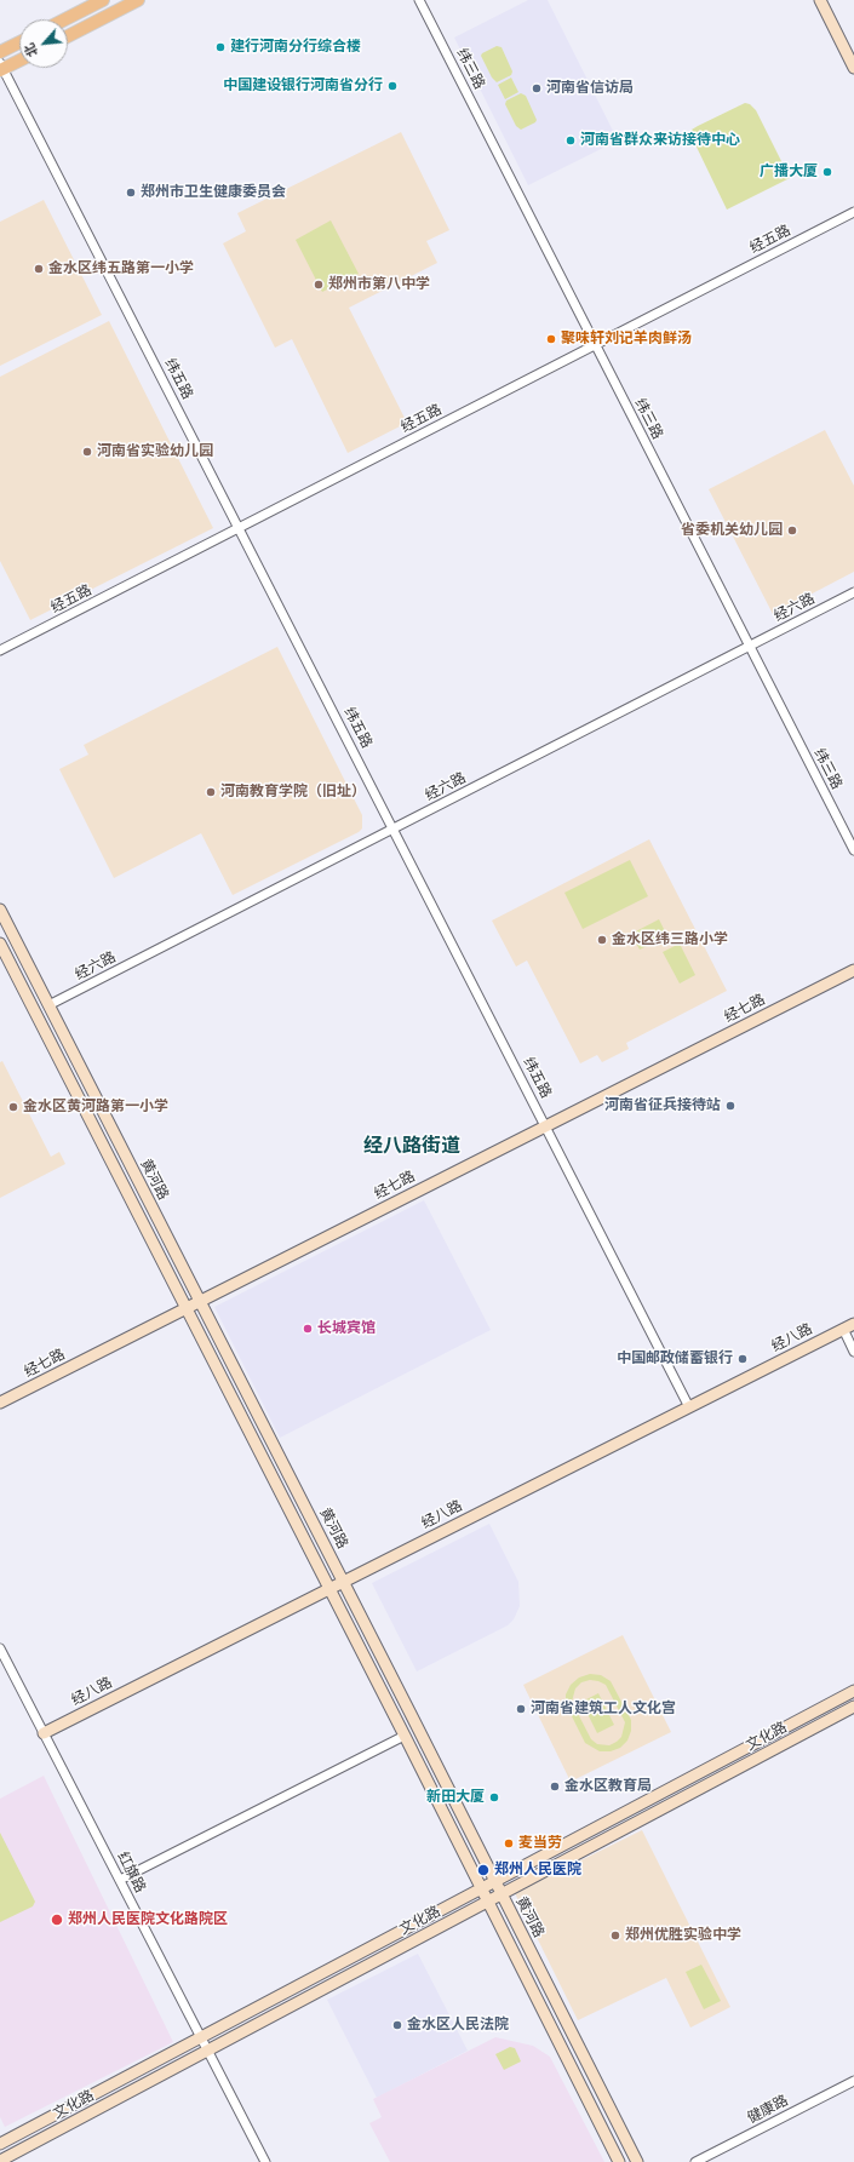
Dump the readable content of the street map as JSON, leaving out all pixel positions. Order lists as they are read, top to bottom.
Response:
{
  "streets": {
    "main road": [
      "经七路",
      "黄河路",
      "经八路",
      "文化路"
    ],
    "street": [
      "纬三路",
      "经五路",
      "纬五路",
      "经六路",
      "红旗路",
      "健康路"
    ]
  },
  "crossings": [
    ["纬三路", "经五路"],
    ["纬三路", "经六路"],
    ["经五路", "纬五路"],
    ["纬五路", "经六路"],
    ["纬五路", "经七路"],
    ["纬五路", "经八路"],
    ["经六路", "黄河路"],
    ["经七路", "黄河路"],
    ["黄河路", "经八路"],
    ["黄河路", "文化路"],
    ["经八路", "红旗路"],
    ["文化路", "红旗路"]
  ],
  "districts": ["经八路街道"],
  "places": [
    "建行河南分行综合楼",
    "中国建设银行河南省分行",
    "河南省信访局",
    "河南省群众来访接待中心",
    "广播大厦",
    "郑州市卫生健康委员会",
    "金水区纬五路第一小学",
    "郑州市第八中学",
    "聚味轩刘记羊肉鲜汤",
    "河南省实验幼儿园",
    "省委机关幼儿园",
    "河南教育学院（旧址）",
    "金水区纬三路小学",
    "河南省征兵接待站",
    "金水区黄河路第一小学",
    "长城宾馆",
    "中国邮政储蓄银行",
    "河南省建筑工人文化宫",
    "金水区教育局",
    "新田大厦",
    "麦当劳",
    "郑州人民医院",
    "郑州人民医院文化路院区",
    "郑州优胜实验中学",
    "金水区人民法院"
  ],
  "north": "bottom left"
}
